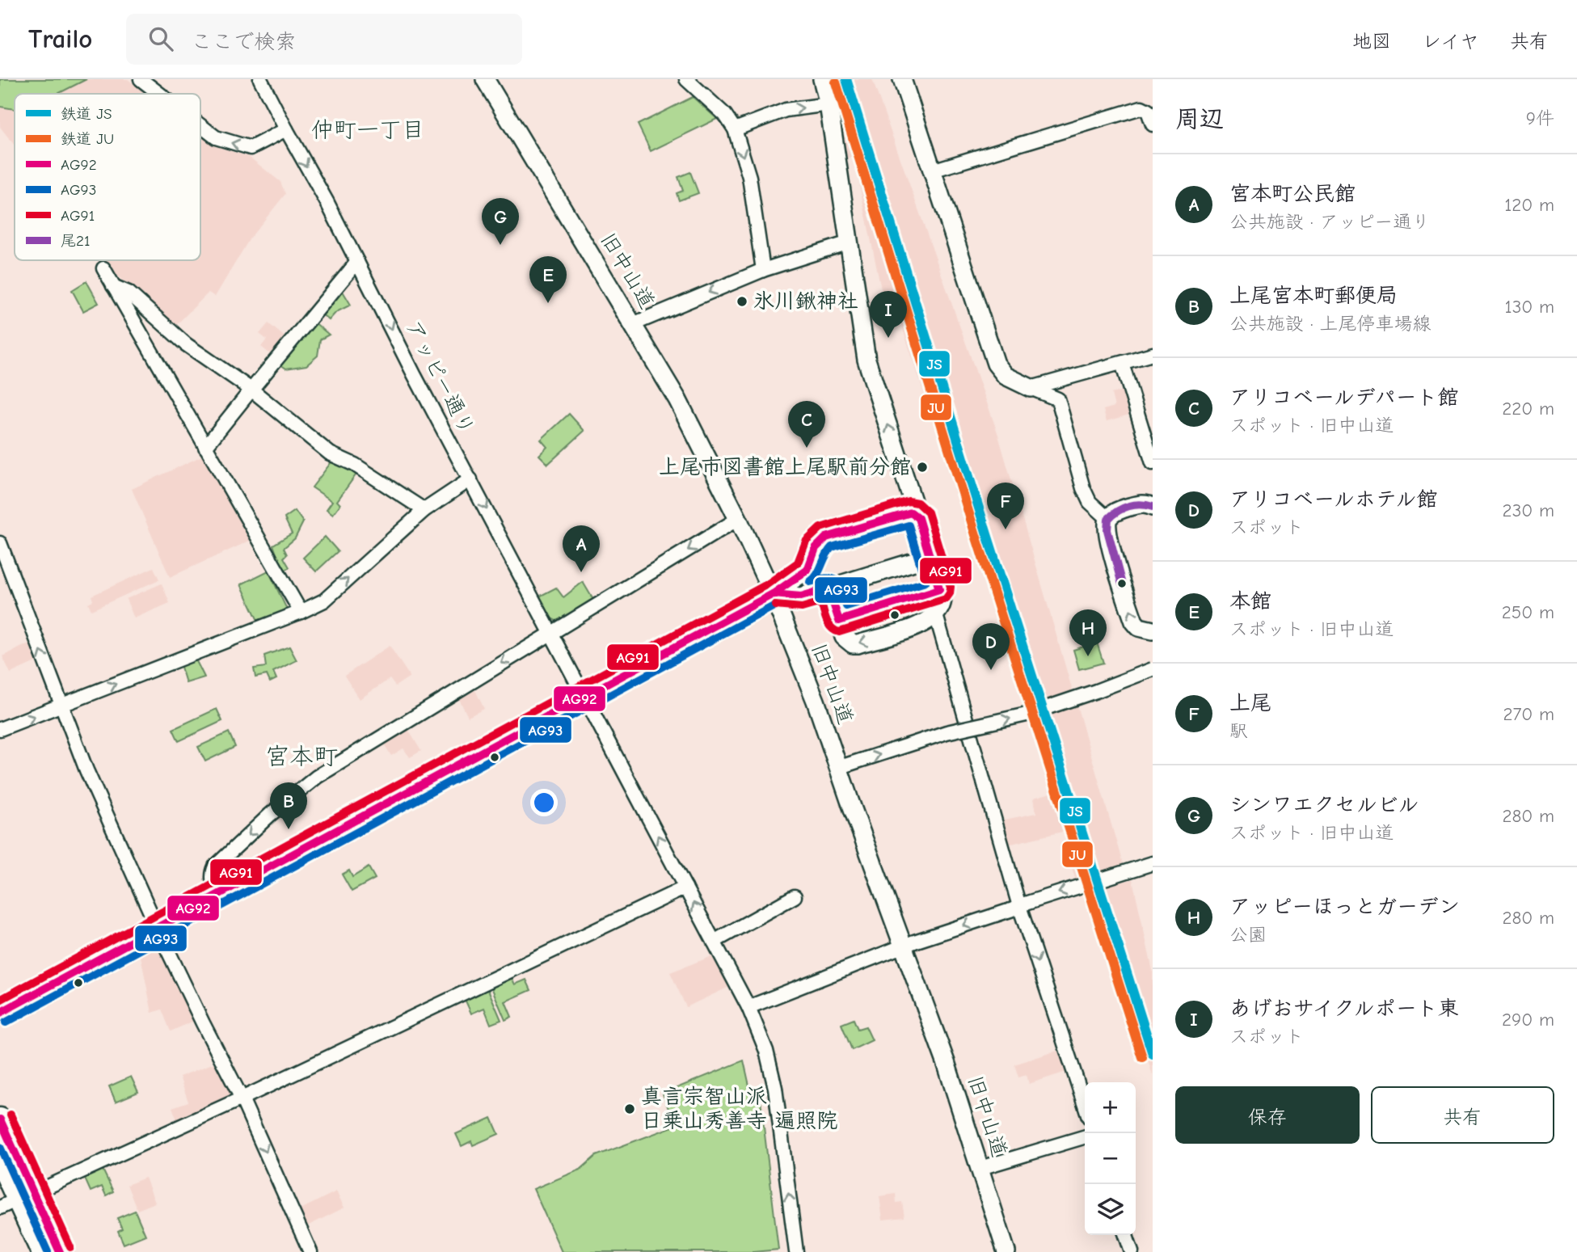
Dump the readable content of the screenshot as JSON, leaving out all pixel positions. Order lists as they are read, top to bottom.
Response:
{
  "streets": {
    "main road": ["旧中山道"],
    "street": ["アッピー通り"]
  },
  "districts": ["仲町一丁目", "宮本町"],
  "places": ["氷川鍬神社", "上尾市図書館上尾駅前分館", "真言宗智山派 日乗山秀善寺 遍照院"],
  "lines": [
    "rail line JS",
    "rail line JU",
    "transit line AG91",
    "transit line 尾21",
    "transit line AG92",
    "transit line AG93"
  ],
  "legend": [
    "鉄道 JS",
    "鉄道 JU",
    "AG92",
    "AG93",
    "AG91",
    "尾21"
  ],
  "page": {
    "header": "Trailo",
    "search": "ここで検索",
    "nav": ["地図", "レイヤ", "共有"],
    "heading": ["周辺", "9件"],
    "list": [
      {
        "mark": "A",
        "name": "宮本町公民館",
        "note": "公共施設 · アッピー通り",
        "value": "120 m"
      },
      {
        "mark": "B",
        "name": "上尾宮本町郵便局",
        "note": "公共施設 · 上尾停車場線",
        "value": "130 m"
      },
      {
        "mark": "C",
        "name": "アリコベールデパート館",
        "note": "スポット · 旧中山道",
        "value": "220 m"
      },
      {
        "mark": "D",
        "name": "アリコベールホテル館",
        "note": "スポット",
        "value": "230 m"
      },
      {
        "mark": "E",
        "name": "本館",
        "note": "スポット · 旧中山道",
        "value": "250 m"
      },
      {
        "mark": "F",
        "name": "上尾",
        "note": "駅",
        "value": "270 m"
      },
      {
        "mark": "G",
        "name": "シンワエクセルビル",
        "note": "スポット · 旧中山道",
        "value": "280 m"
      },
      {
        "mark": "H",
        "name": "アッピーほっとガーデン",
        "note": "公園",
        "value": "280 m"
      },
      {
        "mark": "I",
        "name": "あげおサイクルポート東",
        "note": "スポット",
        "value": "290 m"
      }
    ],
    "pins": [
      "G",
      "E",
      "I",
      "C",
      "F",
      "A",
      "H",
      "D",
      "B"
    ],
    "buttons": ["保存", "共有"],
    "map_buttons": ["+", "−"]
  }
}
